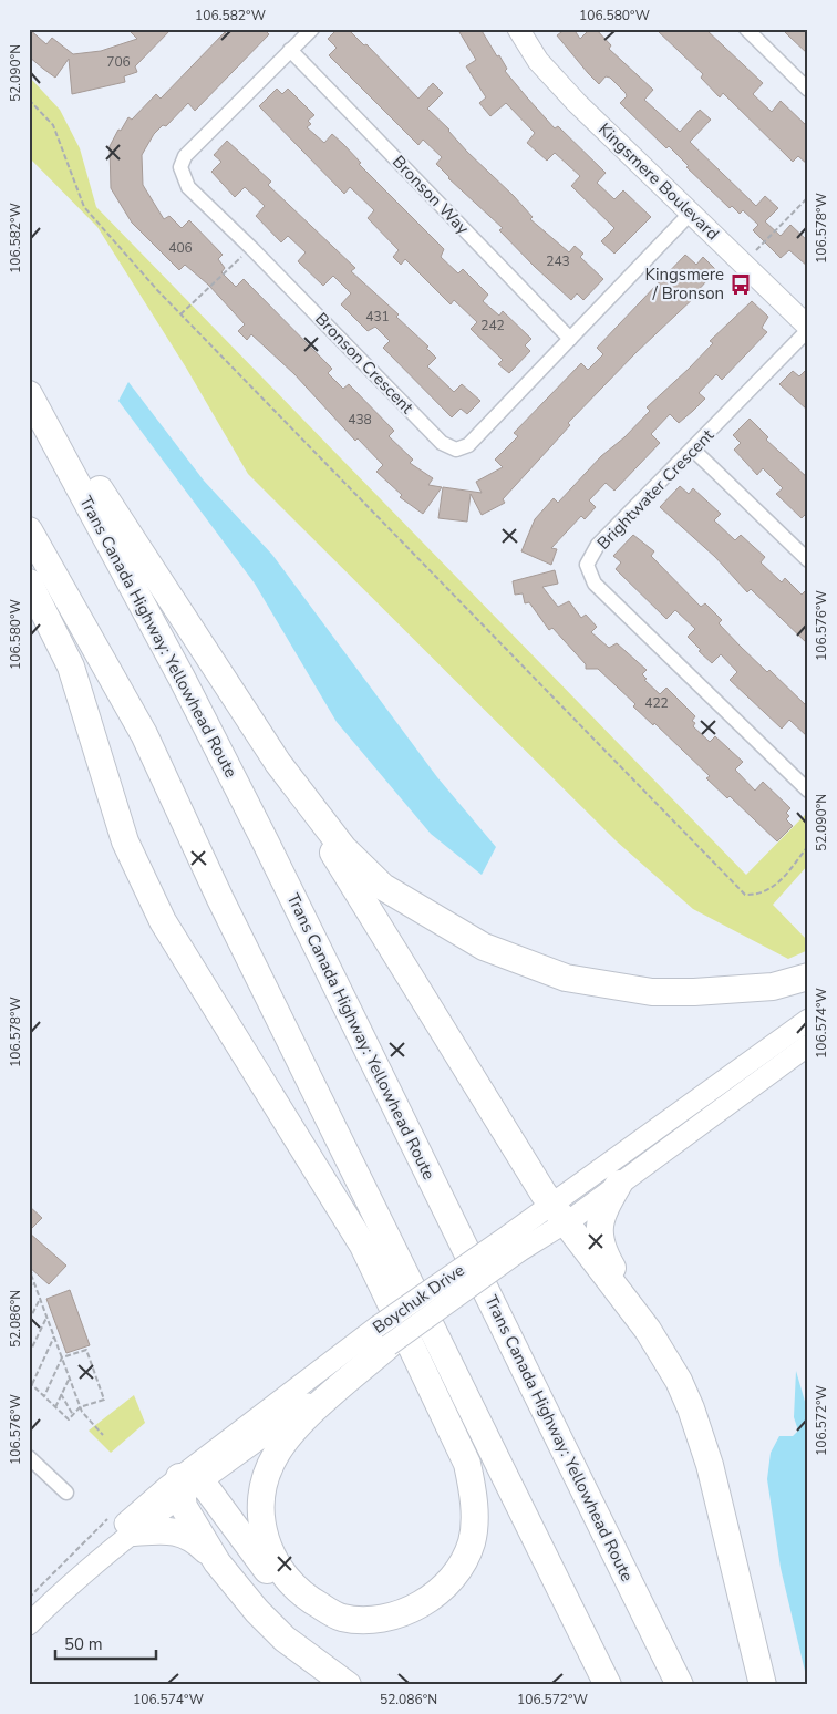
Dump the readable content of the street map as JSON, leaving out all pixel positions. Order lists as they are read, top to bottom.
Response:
{
  "streets": {
    "highway": ["Trans Canada Highway: Yellowhead Route"],
    "main road": ["Kingsmere Boulevard", "Boychuk Drive"],
    "street": ["Bronson Way", "Bronson Crescent", "Brightwater Crescent"]
  },
  "crossings": [
    ["Kingsmere Boulevard", "Bronson Crescent"],
    ["Bronson Way", "Bronson Crescent"]
  ],
  "places": {
    "bus stop": ["Kingsmere / Bronson"]
  },
  "house_numbers": [
    "706",
    "406",
    "243",
    "431",
    "242",
    "438",
    "422"
  ],
  "scale_bar": "50 m",
  "coordinates": [
    "106.582°W",
    "106.580°W",
    "52.090°N",
    "106.578°W",
    "106.576°W",
    "106.574°W",
    "52.086°N",
    "106.572°W"
  ]
}
